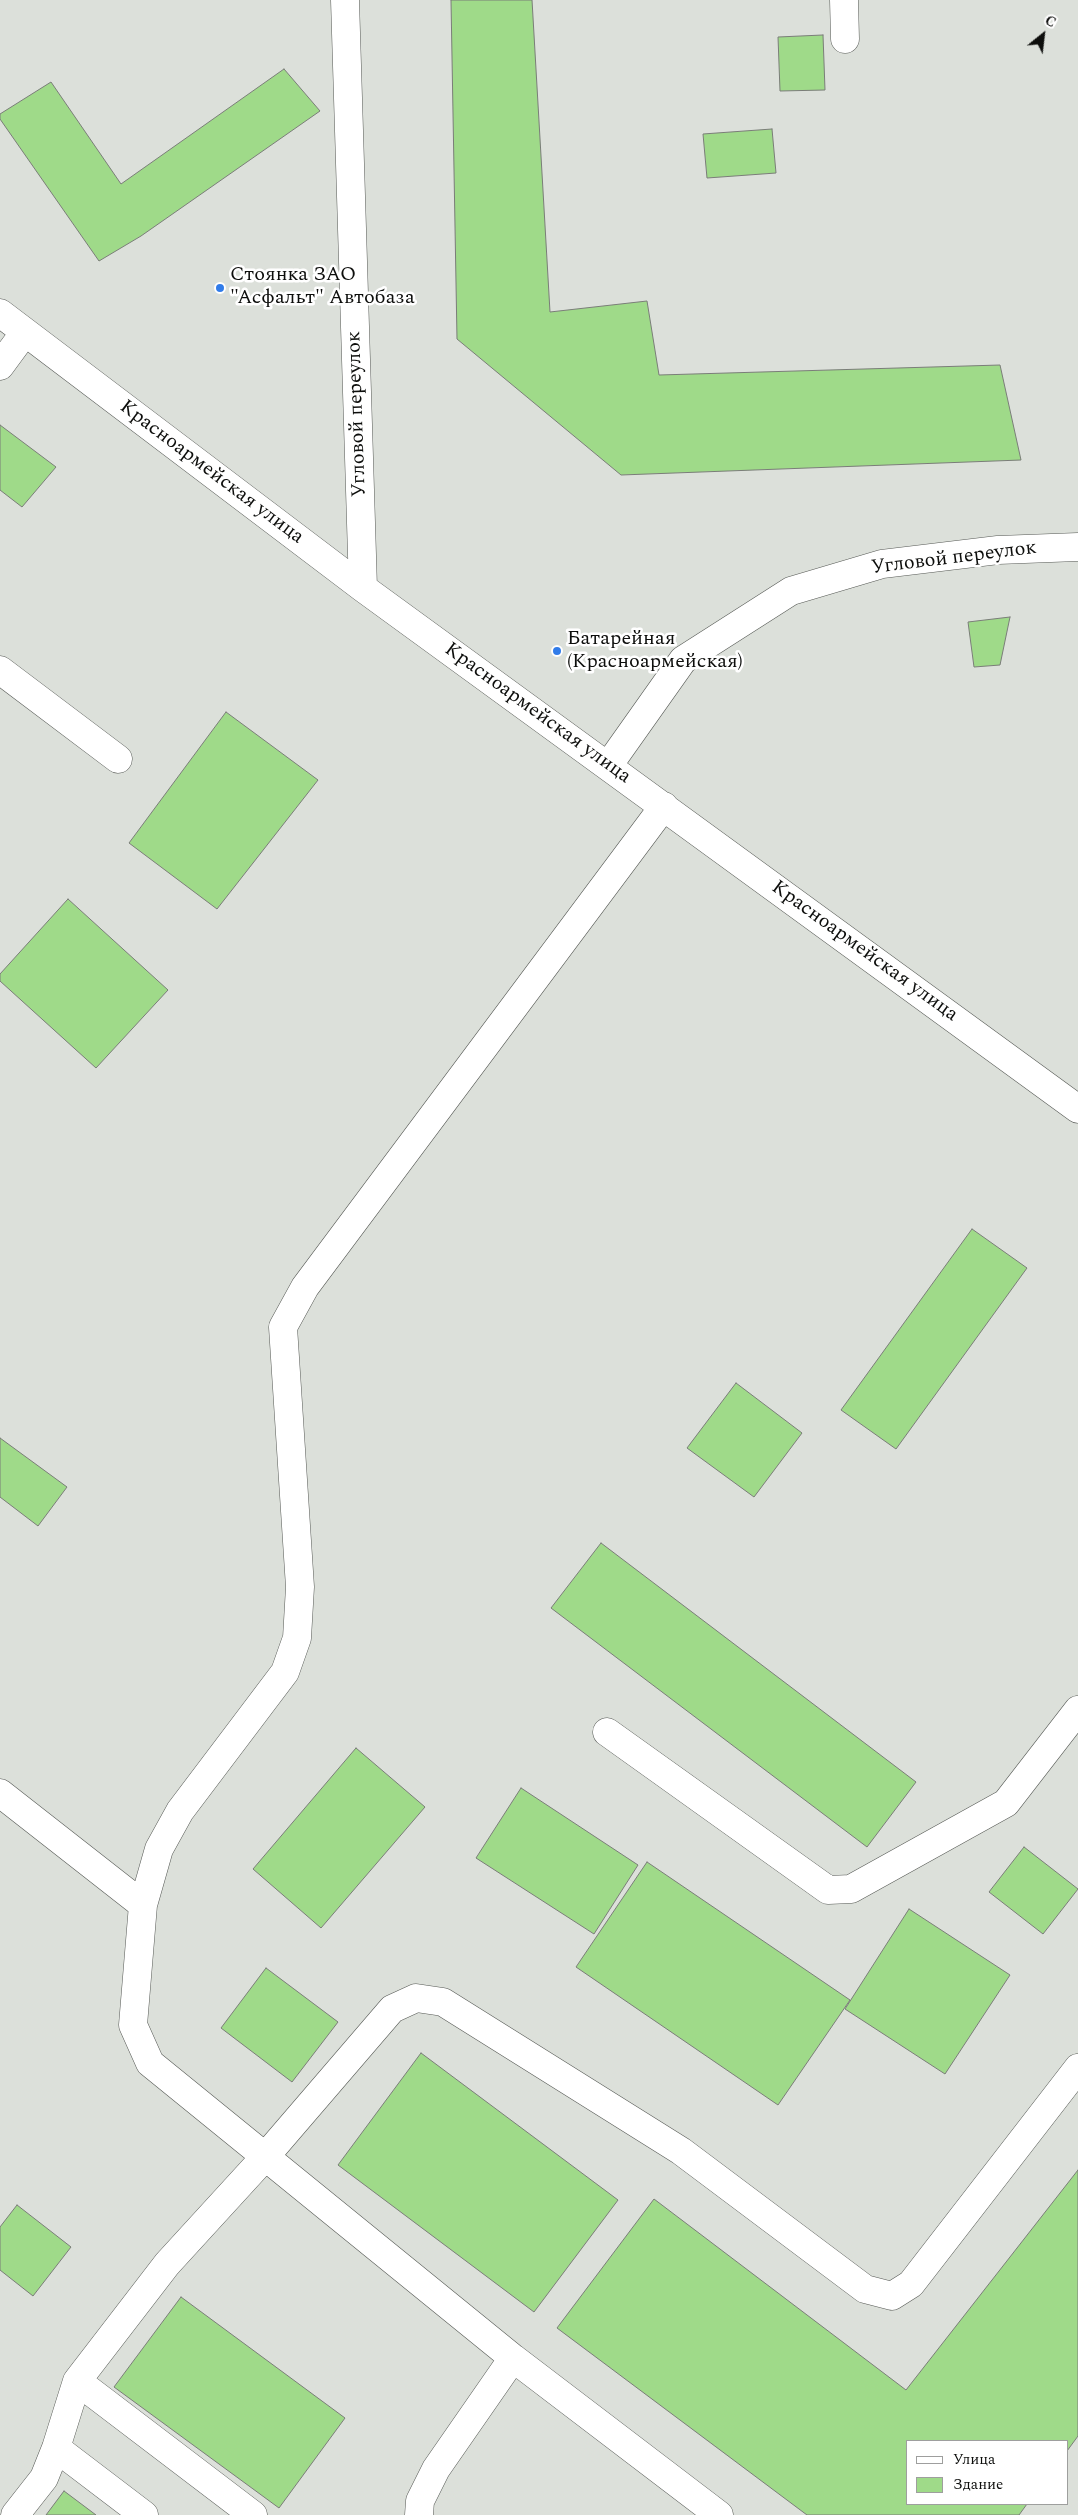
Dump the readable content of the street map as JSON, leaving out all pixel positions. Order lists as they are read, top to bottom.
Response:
{
  "streets": {
    "street": ["Угловой переулок", "Красноармейская улица"]
  },
  "crossings": [
    ["Угловой переулок", "Красноармейская улица"]
  ],
  "places": ["Стоянка ЗАО \"Асфальт\" Автобаза", "Батарейная (Красноармейская)"],
  "legend": ["Улица", "Здание"],
  "north": "top right"
}
